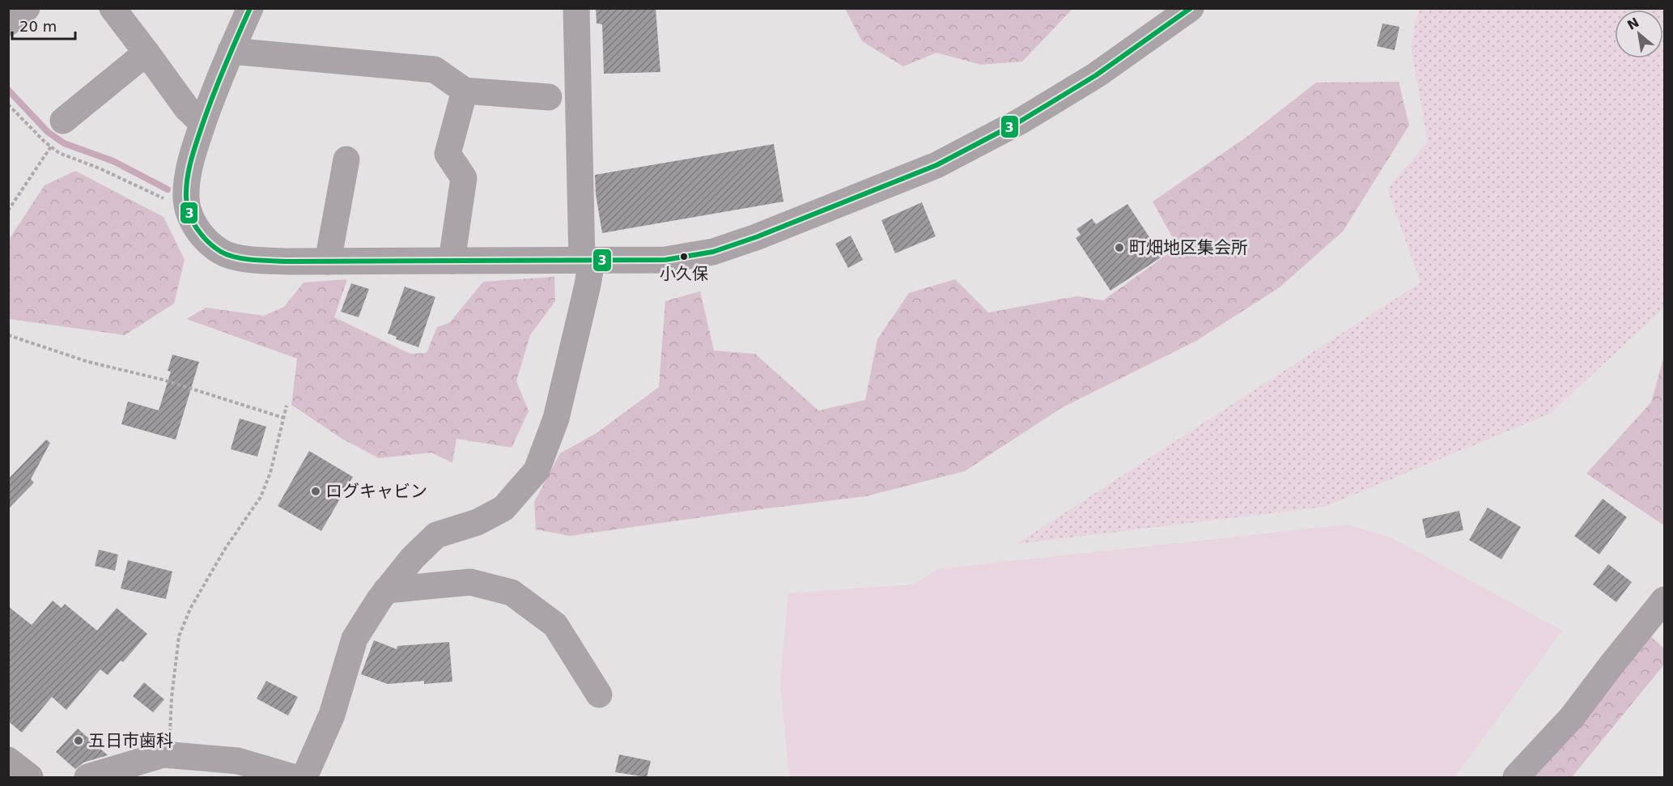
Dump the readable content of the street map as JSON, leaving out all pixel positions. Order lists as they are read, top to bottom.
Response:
{
  "places": [
    "町畑地区集会所",
    "小久保",
    "ログキャビン",
    "五日市歯科"
  ],
  "lines": ["transit line 3"],
  "scale_bar": "20 m",
  "north": "top left"
}
